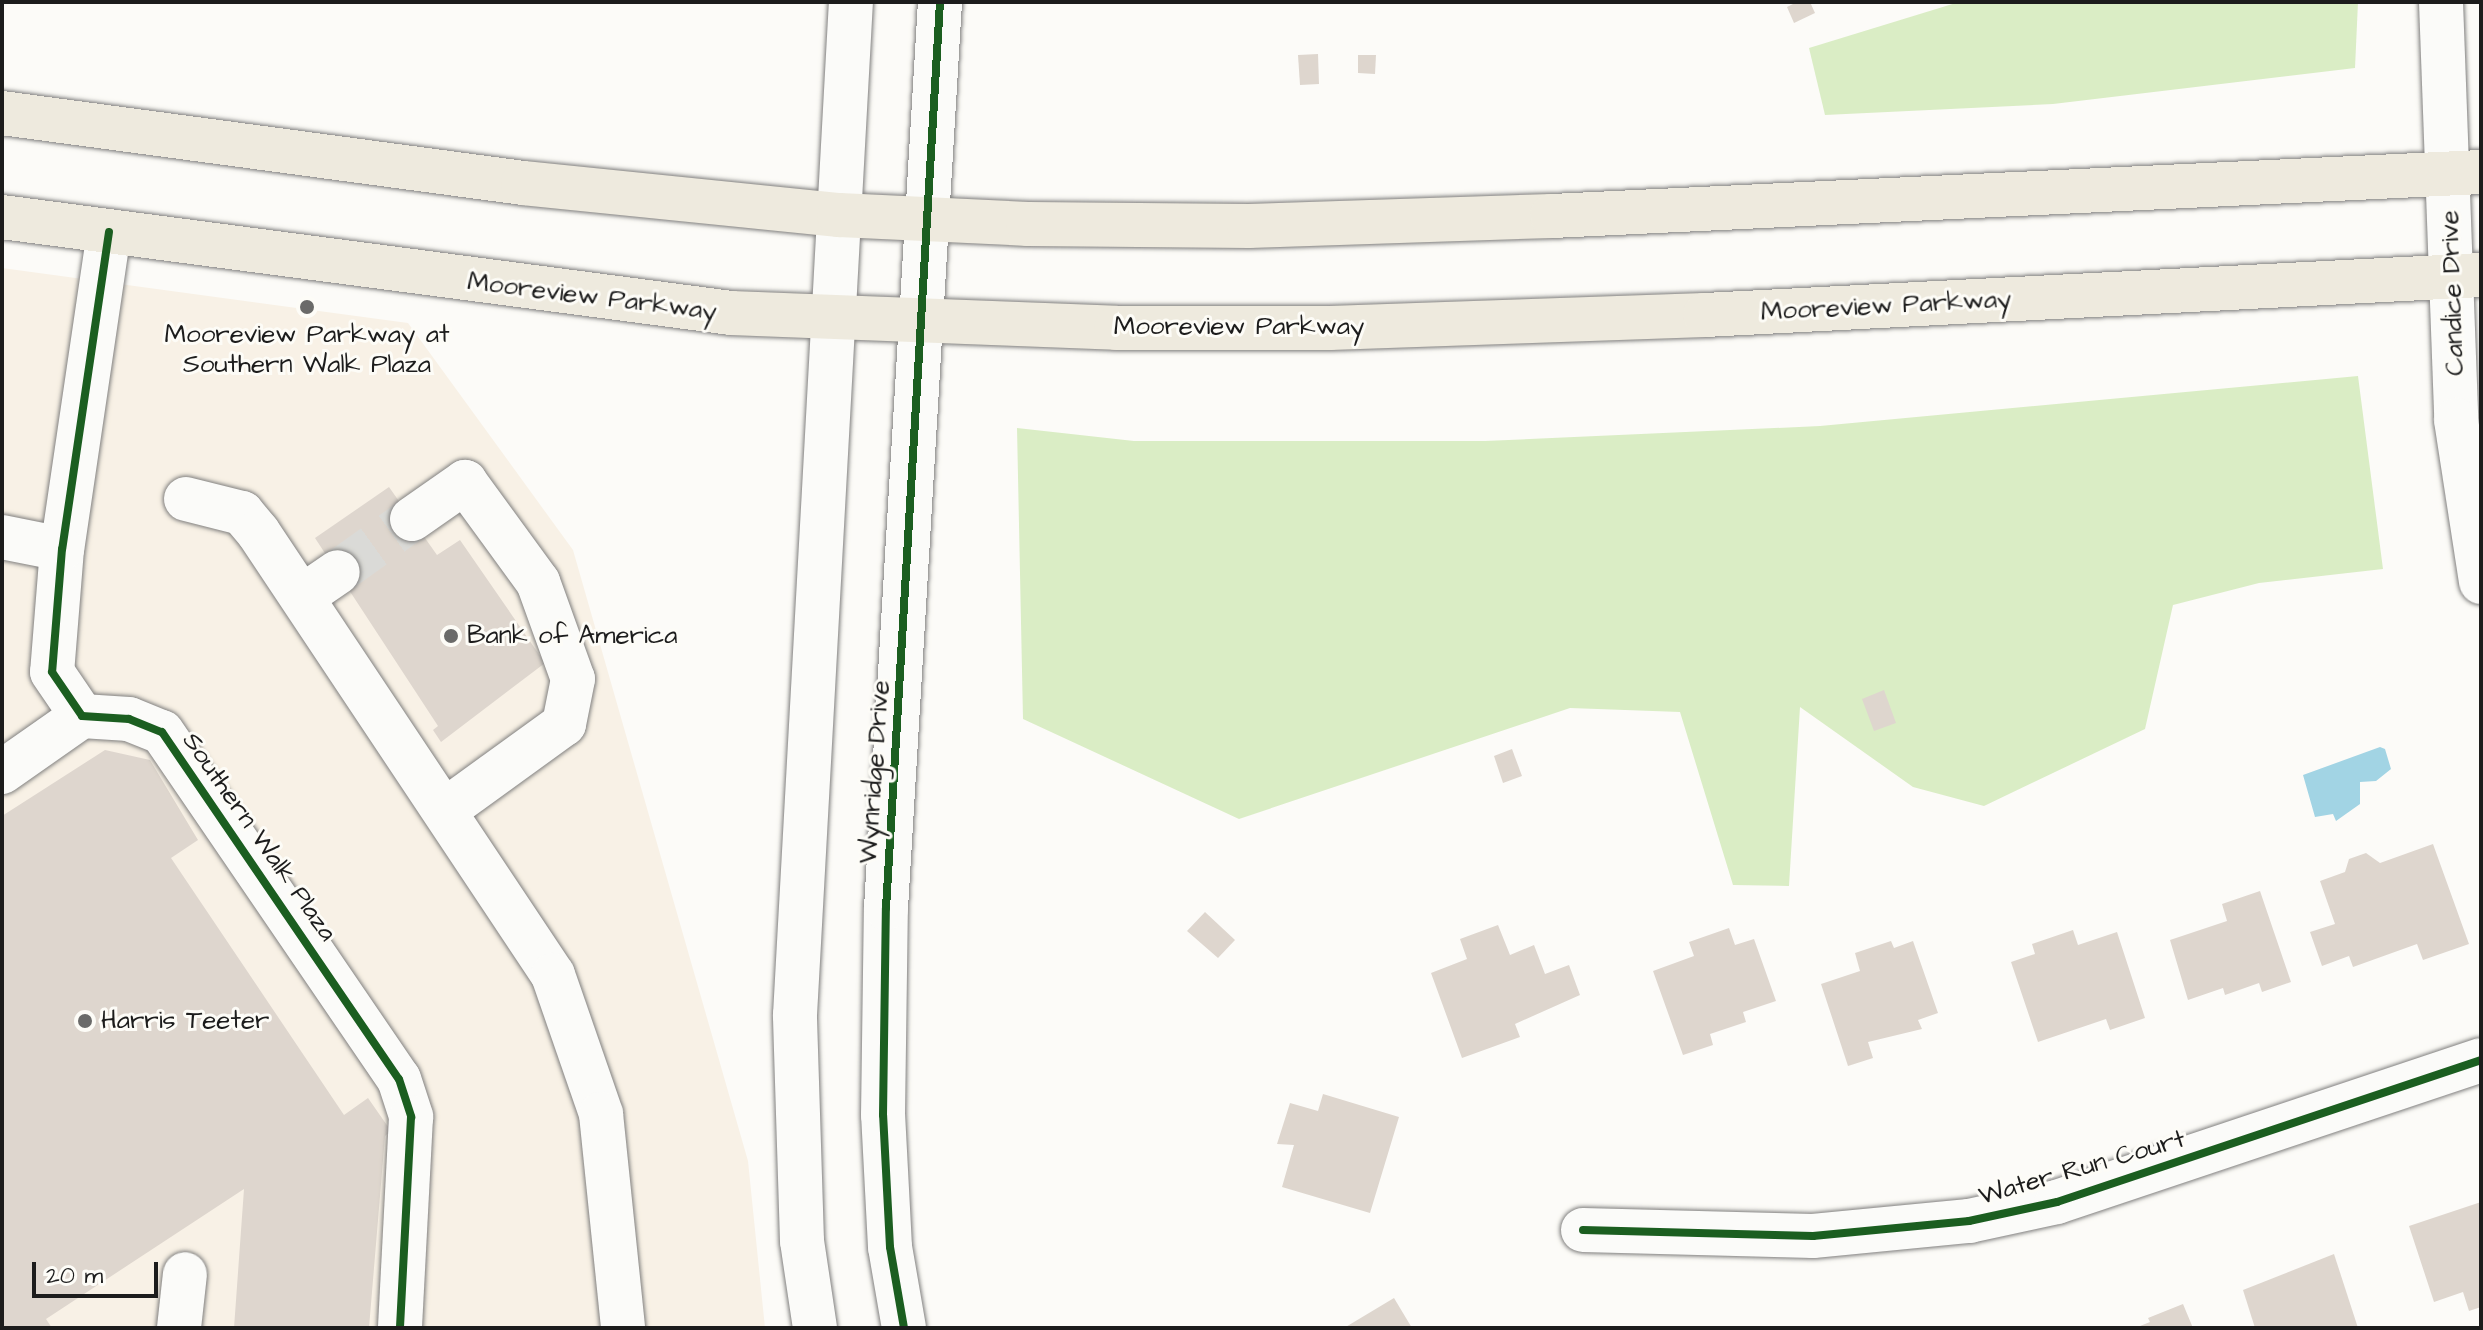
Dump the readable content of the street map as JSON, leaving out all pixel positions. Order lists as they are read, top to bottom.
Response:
{
  "streets": {
    "main road": ["Mooreview Parkway"],
    "street": [
      "Candice Drive",
      "Wynridge Drive",
      "Southern Walk Plaza",
      "Water Run Court"
    ]
  },
  "crossings": [
    ["Candice Drive", "Mooreview Parkway"],
    ["Mooreview Parkway", "Wynridge Drive"]
  ],
  "places": ["Mooreview Parkway at Southern Walk Plaza", "Bank of America", "Harris Teeter"],
  "scale_bar": "20 m"
}
